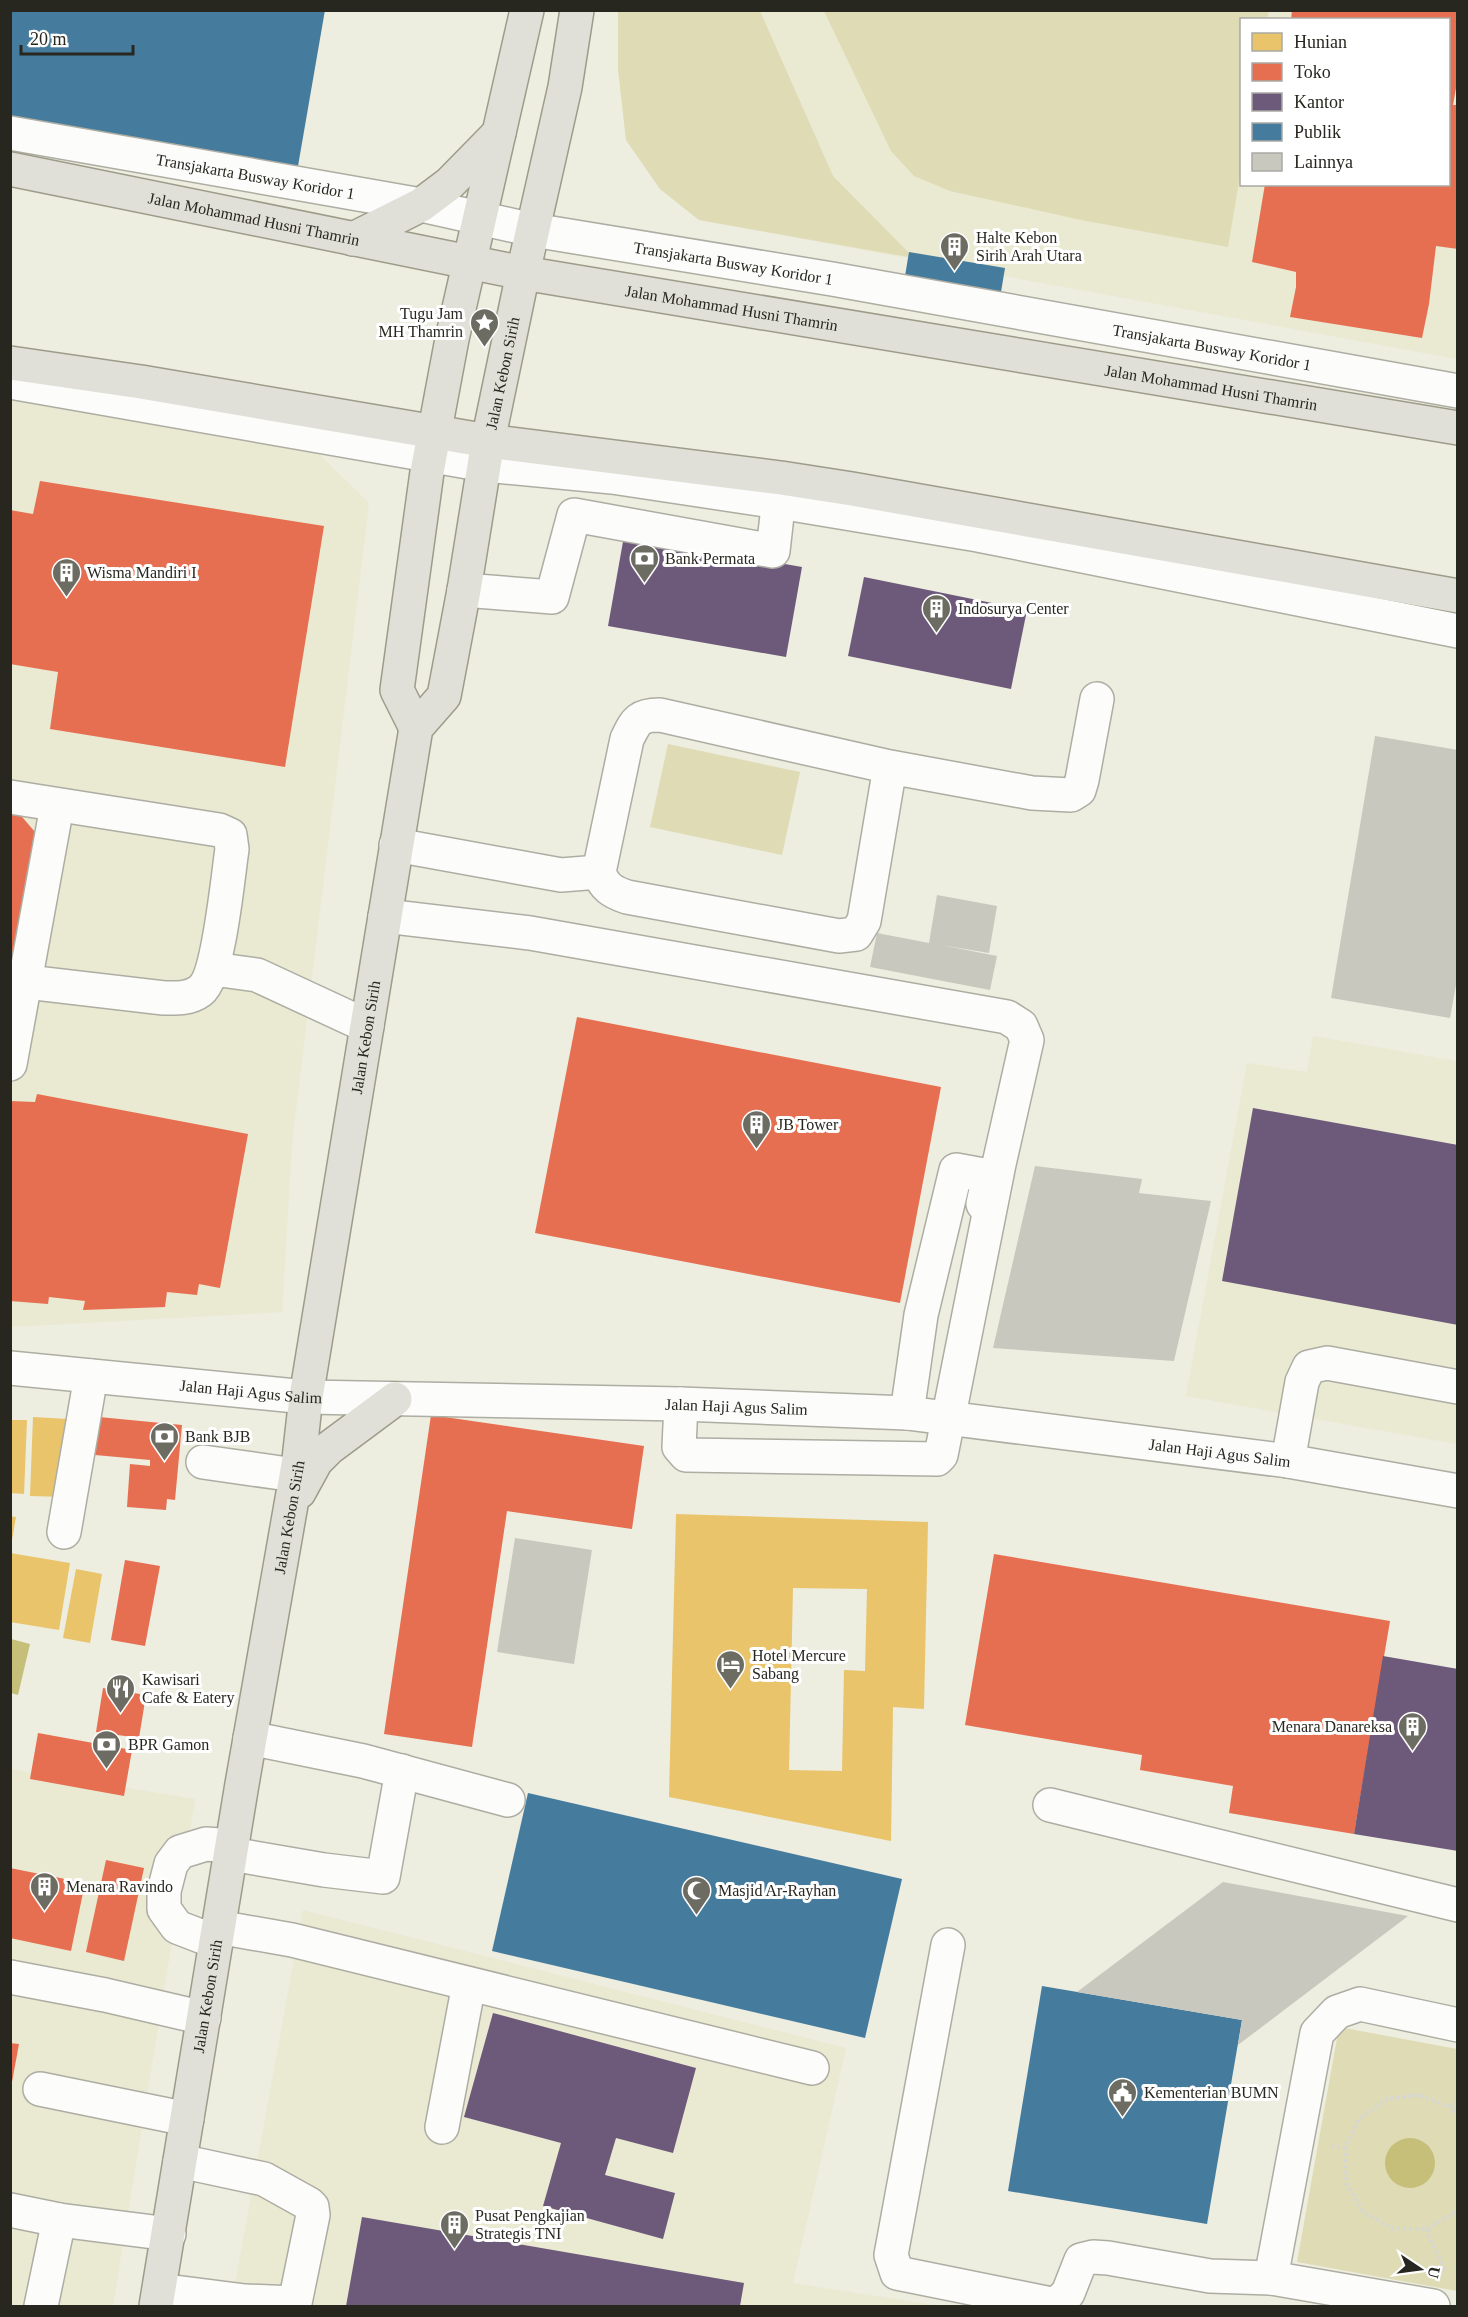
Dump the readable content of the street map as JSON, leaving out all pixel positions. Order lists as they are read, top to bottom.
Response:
{
  "streets": {
    "main road": ["Jalan Mohammad Husni Thamrin", "Jalan Kebon Sirih"],
    "street": ["Transjakarta Busway Koridor 1", "Jalan Haji Agus Salim"]
  },
  "crossings": [
    ["Transjakarta Busway Koridor 1", "Jalan Kebon Sirih"],
    ["Jalan Mohammad Husni Thamrin", "Jalan Kebon Sirih"],
    ["Jalan Kebon Sirih", "Jalan Haji Agus Salim"]
  ],
  "places": {
    "building": [
      "Halte Kebon Sirih Arah Utara",
      "Wisma Mandiri I",
      "Indosurya Center",
      "JB Tower",
      "Menara Danareksa",
      "Menara Ravindo",
      "Pusat Pengkajian Strategis TNI"
    ],
    "place": ["Tugu Jam MH Thamrin"],
    "bank": ["Bank Permata", "Bank BJB", "BPR Gamon"],
    "hotel": ["Hotel Mercure Sabang"],
    "restaurant": ["Kawisari Cafe & Eatery"],
    "mosque": ["Masjid Ar-Rayhan"],
    "public building": ["Kementerian BUMN"]
  },
  "legend": [
    "Hunian",
    "Toko",
    "Kantor",
    "Publik",
    "Lainnya"
  ],
  "scale_bar": "20 m",
  "north": "right"
}
